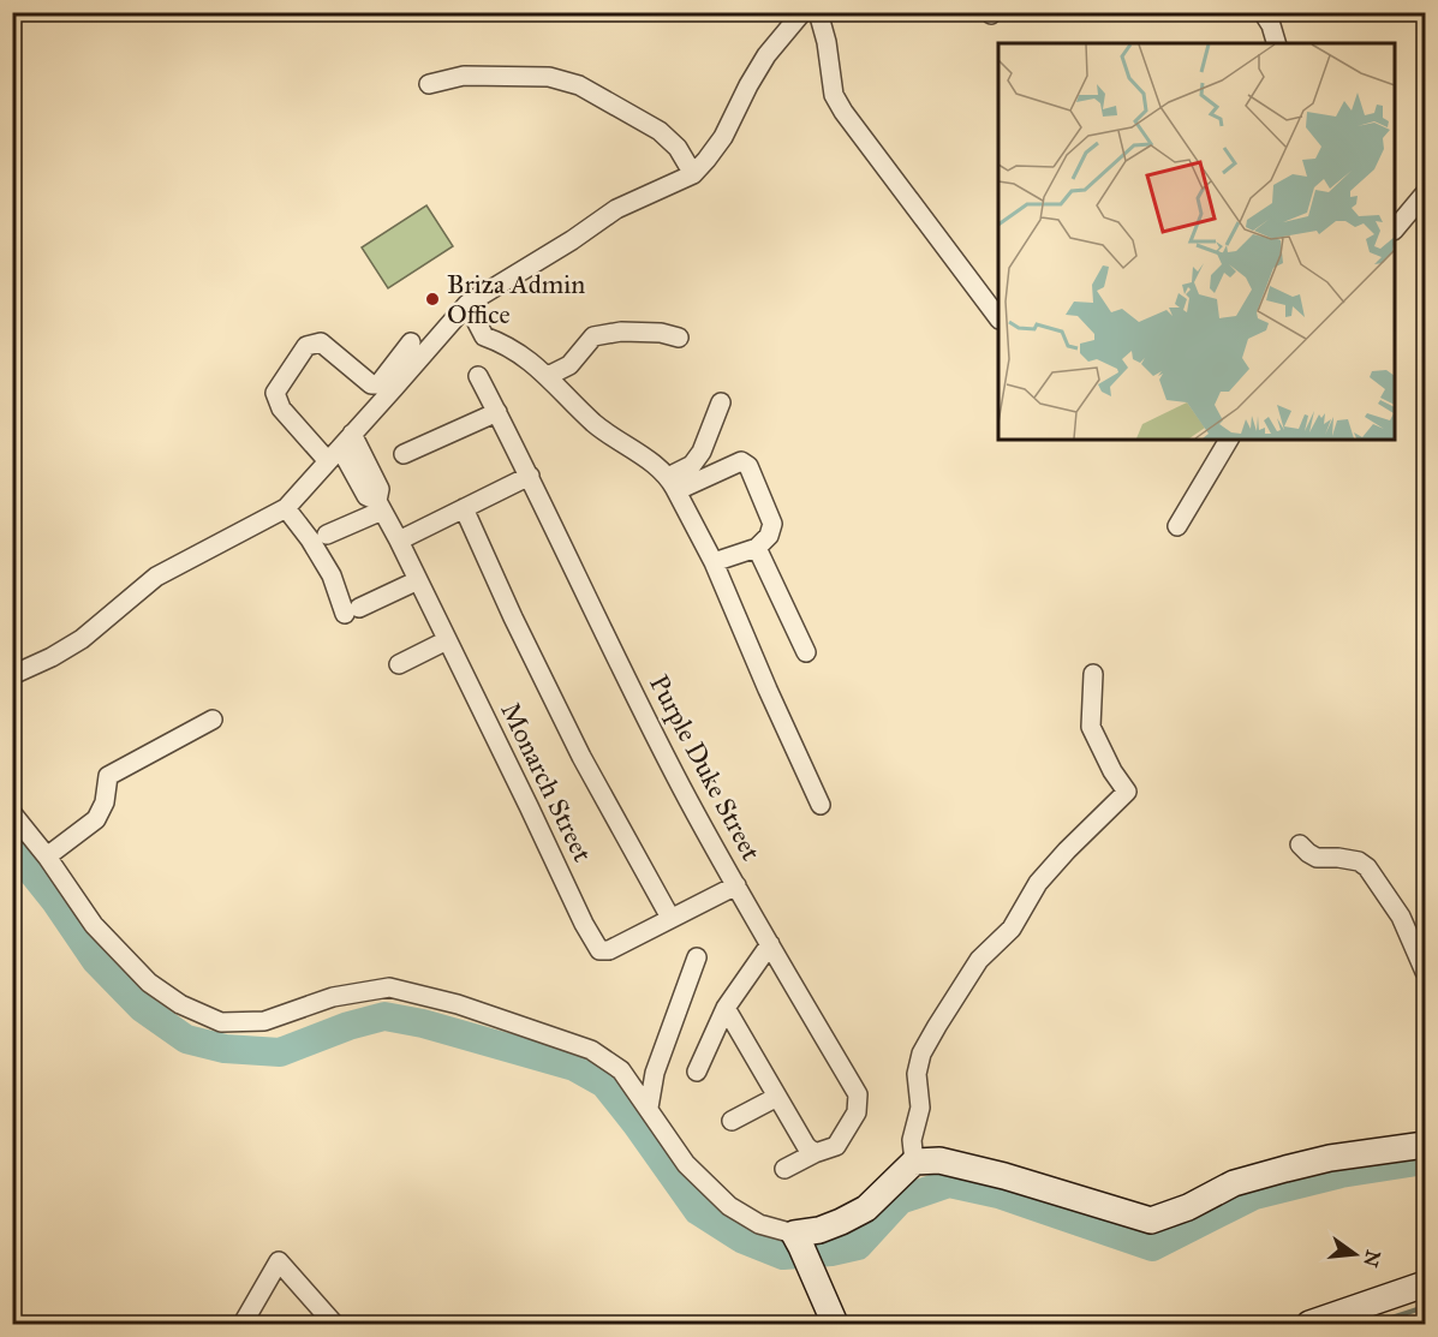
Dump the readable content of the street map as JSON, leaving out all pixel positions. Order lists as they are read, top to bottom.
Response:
{
  "streets": {
    "street": ["Purple Duke Street", "Monarch Street"]
  },
  "crossings": [
    ["Purple Duke Street", "Monarch Street"]
  ],
  "places": ["Briza Admin Office"],
  "north": "right"
}
